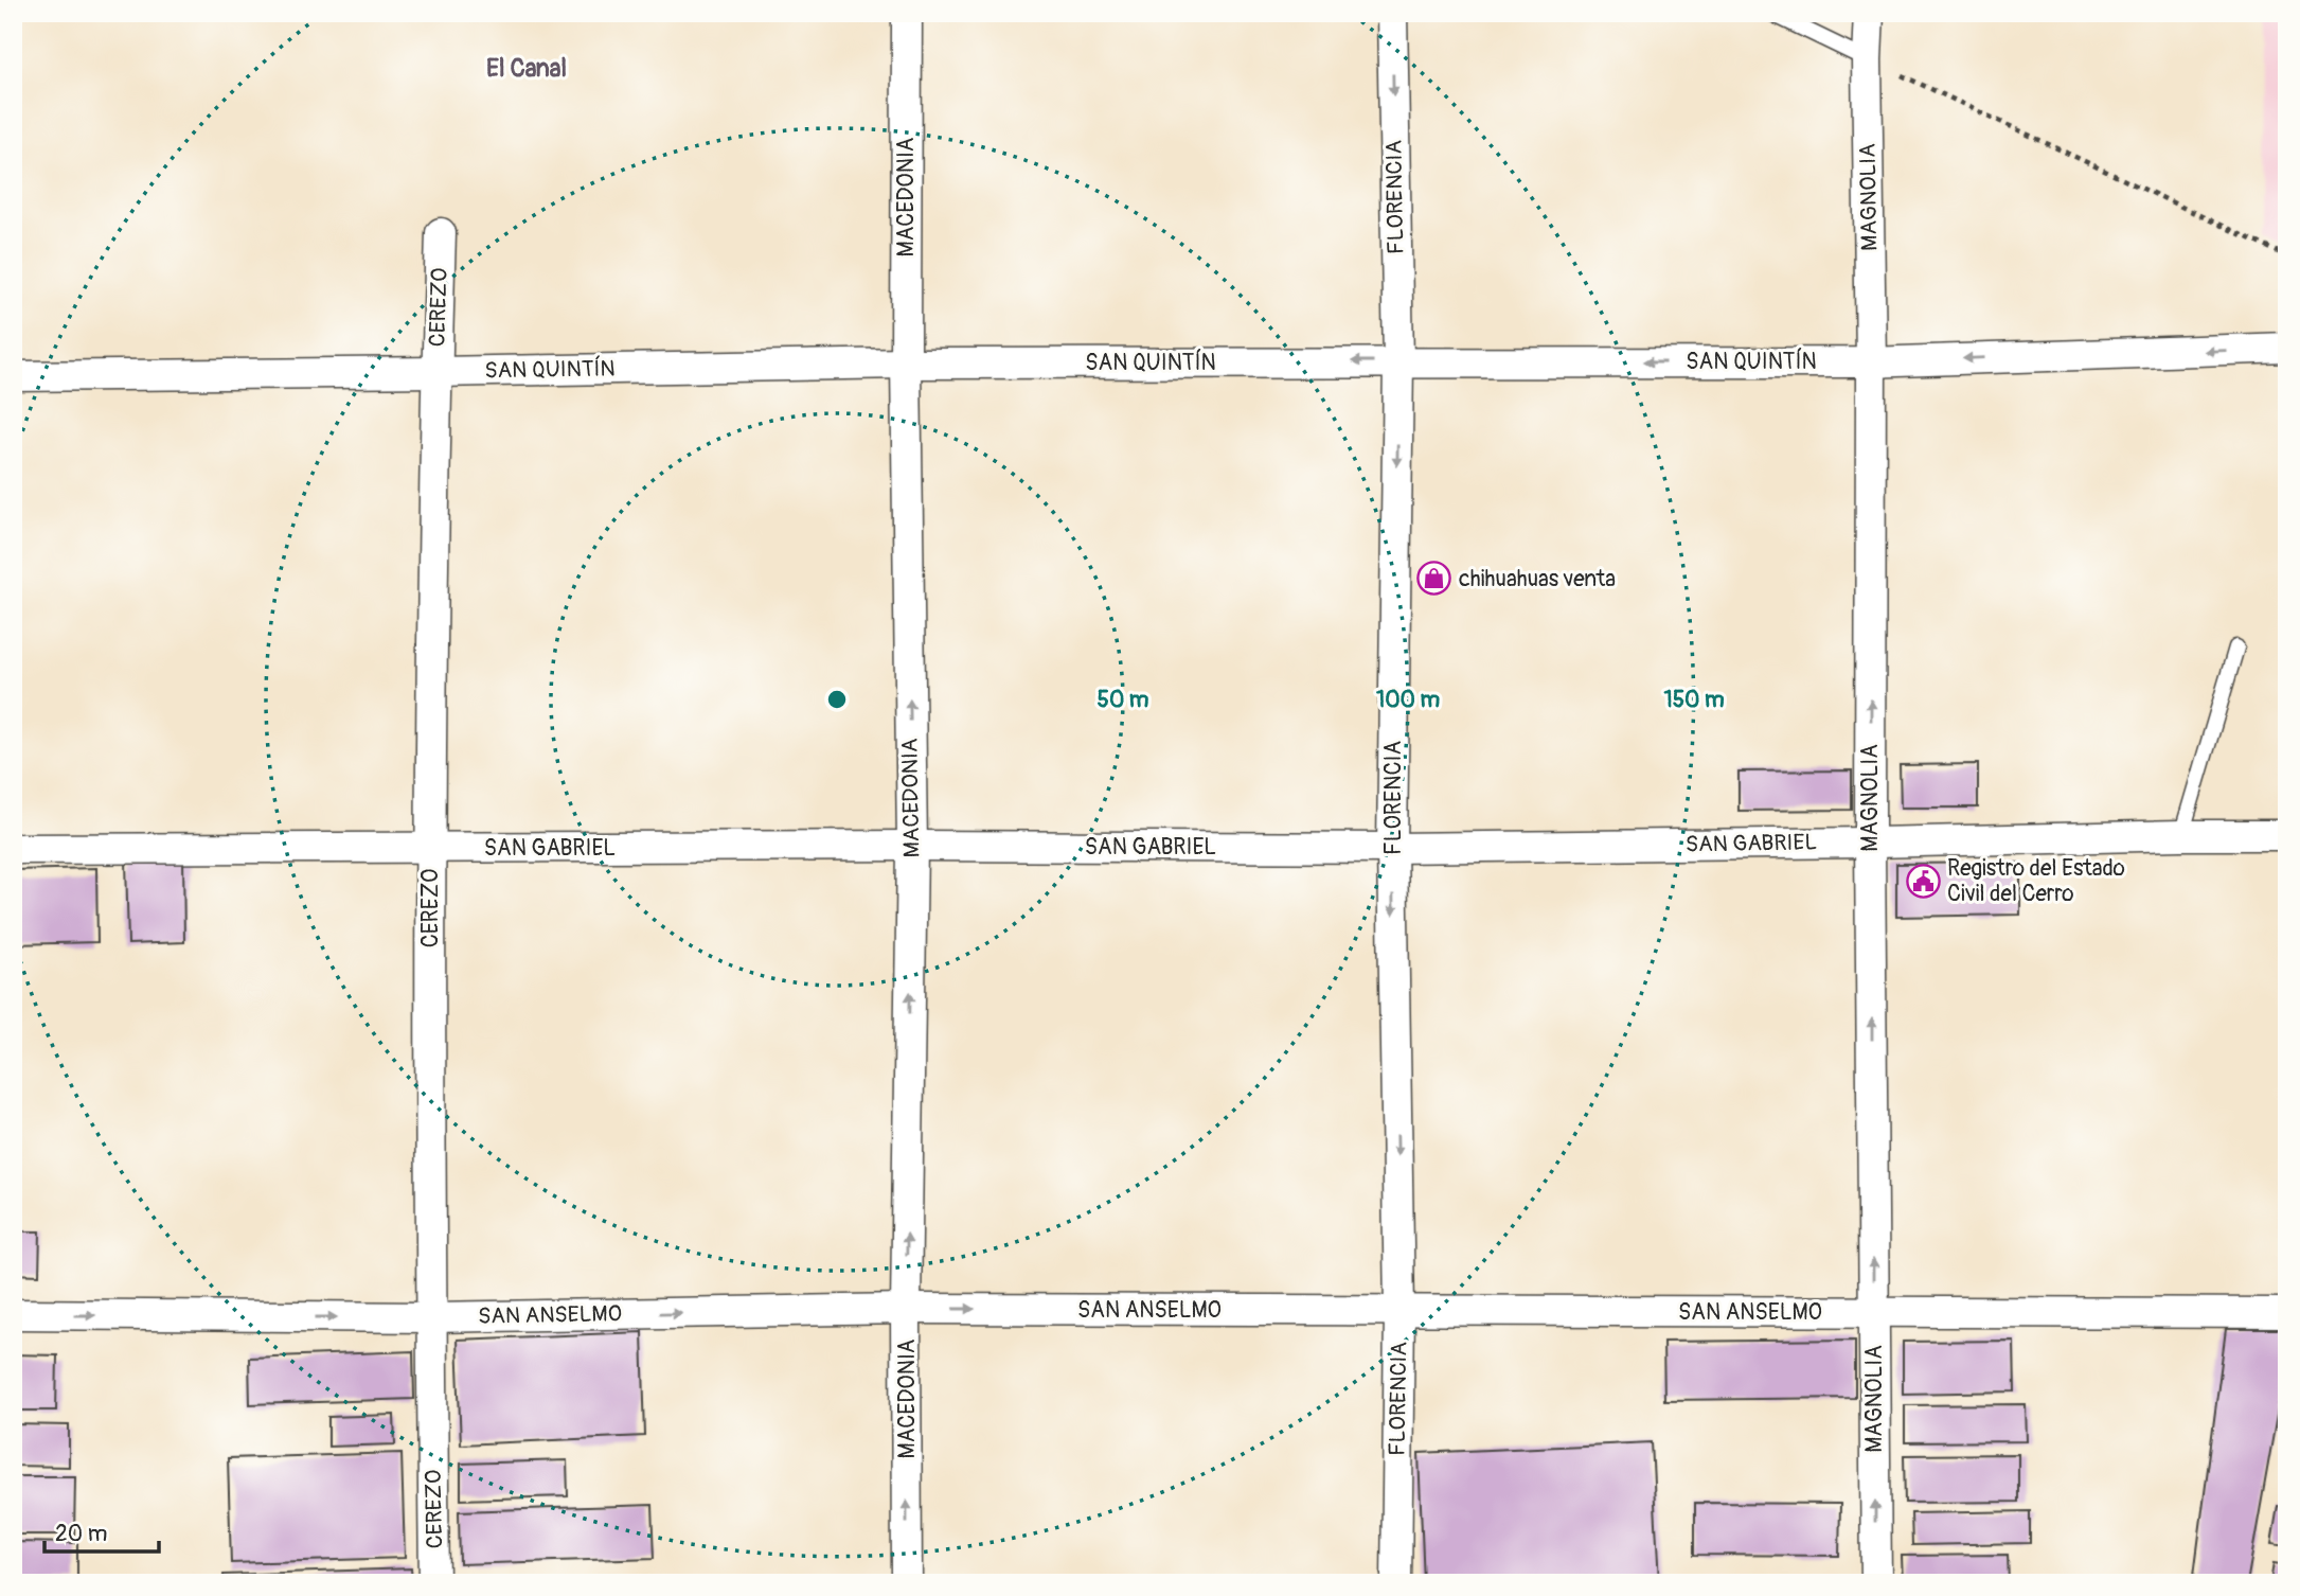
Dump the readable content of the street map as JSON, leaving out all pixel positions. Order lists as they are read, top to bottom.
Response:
{
  "streets": {
    "street": [
      "MACEDONIA",
      "FLORENCIA",
      "MAGNOLIA",
      "CEREZO",
      "SAN QUINTÍN",
      "SAN GABRIEL",
      "SAN ANSELMO"
    ]
  },
  "crossings": [
    ["MACEDONIA", "SAN QUINTÍN"],
    ["MACEDONIA", "SAN GABRIEL"],
    ["MACEDONIA", "SAN ANSELMO"],
    ["FLORENCIA", "SAN QUINTÍN"],
    ["FLORENCIA", "SAN GABRIEL"],
    ["FLORENCIA", "SAN ANSELMO"],
    ["MAGNOLIA", "SAN QUINTÍN"],
    ["MAGNOLIA", "SAN GABRIEL"],
    ["MAGNOLIA", "SAN ANSELMO"],
    ["CEREZO", "SAN QUINTÍN"],
    ["CEREZO", "SAN GABRIEL"],
    ["CEREZO", "SAN ANSELMO"]
  ],
  "one_way": [
    "MACEDONIA",
    "FLORENCIA",
    "MAGNOLIA",
    "SAN QUINTÍN",
    "SAN ANSELMO"
  ],
  "districts": ["El Canal"],
  "places": {
    "shop": ["chihuahuas venta"],
    "public building": ["Registro del Estado Civil del Cerro"]
  },
  "scale_bar": "20 m",
  "rings": ["50 m", "100 m", "150 m"]
}
